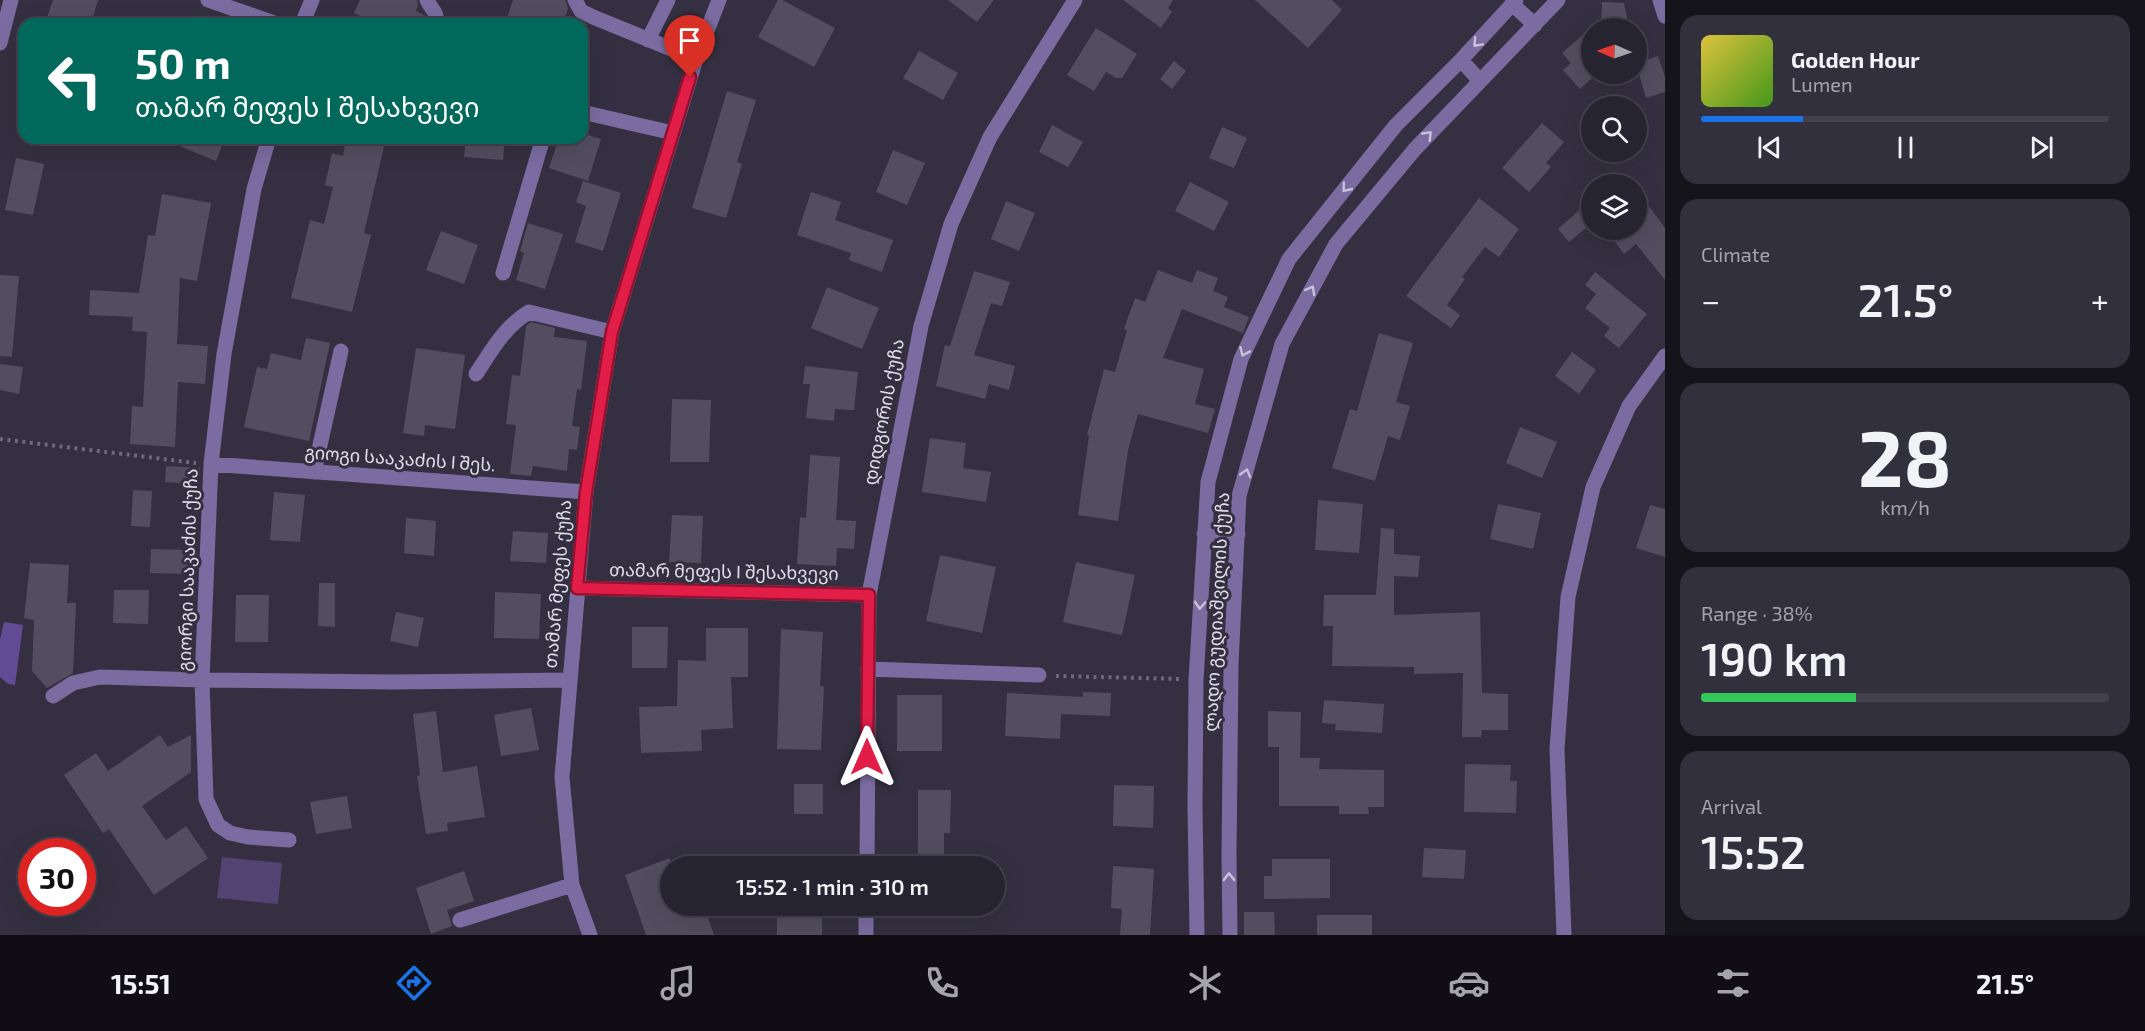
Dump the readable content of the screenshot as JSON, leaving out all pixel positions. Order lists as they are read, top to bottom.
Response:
{
  "streets": {
    "street": [
      "დიდგორის ქუჩა",
      "გიოგი სააკაძის I შეს.",
      "გიორგი სააკაძის ქუჩა",
      "თამარ მეფეს I შესახვევი",
      "თამარ მეფეს ქუჩა",
      "ლადო გუდიაშვილის ქუჩა"
    ]
  },
  "crossings": [
    ["დიდგორის ქუჩა", "თამარ მეფეს I შესახვევი"],
    ["გიოგი სააკაძის I შეს.", "გიორგი სააკაძის ქუჩა"],
    ["გიოგი სააკაძის I შეს.", "თამარ მეფეს ქუჩა"],
    ["გიორგი სააკაძის ქუჩა", "თამარ მეფეს ქუჩა"],
    ["თამარ მეფეს I შესახვევი", "თამარ მეფეს ქუჩა"]
  ],
  "north": "left",
  "page": {
    "turn": ["50 m", "თამარ მეფეს I შესახვევი"],
    "song": ["Golden Hour", "Lumen"],
    "tile": [
      "Climate",
      ["28", "km/h"],
      ["Range · 38%", "190 km"],
      ["Arrival", "15:52"]
    ],
    "heat": ["−", "21.5°", "+"],
    "limit": "30",
    "trip": "15:52 · 1 min · 310 m",
    "tabs": ["15:51", "21.5°"]
  }
}
